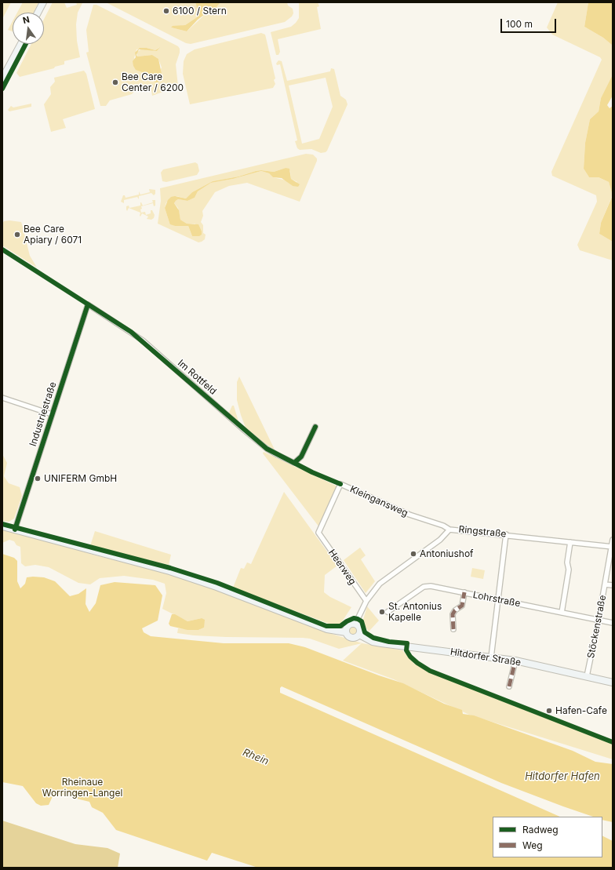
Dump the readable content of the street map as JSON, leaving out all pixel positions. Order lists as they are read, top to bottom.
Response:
{
  "streets": {
    "street": [
      "Im Rottfeld",
      "Industriestraße",
      "Kleingansweg",
      "Ringstraße",
      "Heerweg",
      "Lohrstraße",
      "Stöckenstraße",
      "Hitdorfer Straße"
    ]
  },
  "crossings": [
    ["Im Rottfeld", "Industriestraße"],
    ["Kleingansweg", "Ringstraße"],
    ["Kleingansweg", "Heerweg"],
    ["Ringstraße", "Heerweg"],
    ["Ringstraße", "Stöckenstraße"],
    ["Ringstraße", "Hitdorfer Straße"],
    ["Lohrstraße", "Stöckenstraße"],
    ["Stöckenstraße", "Hitdorfer Straße"]
  ],
  "water": ["Rhein", "Hitdorfer Hafen"],
  "parks": ["Rheinaue Worringen-Langel"],
  "places": [
    "6100 / Stern",
    "Bee Care Center / 6200",
    "Bee Care Apiary / 6071",
    "UNIFERM GmbH",
    "Antoniushof",
    "St. Antonius Kapelle",
    "Hafen-Cafe"
  ],
  "legend": ["Radweg", "Weg"],
  "scale_bar": "100 m",
  "north": "top"
}
